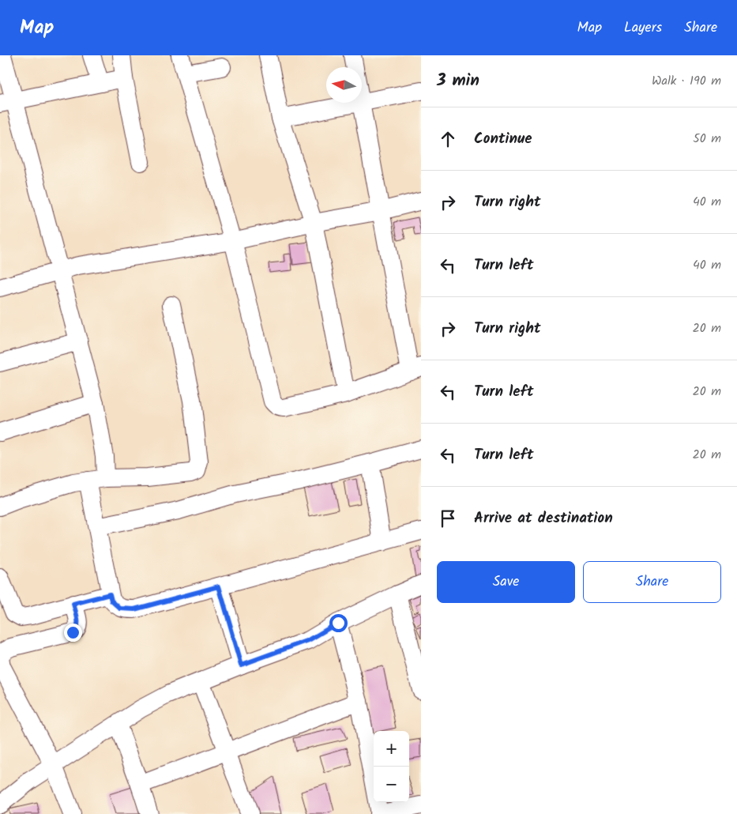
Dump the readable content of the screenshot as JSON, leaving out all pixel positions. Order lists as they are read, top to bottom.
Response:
{
  "north": "left",
  "page": {
    "header": "Map",
    "nav": ["Map", "Layers", "Share"],
    "heading": ["3 min", "Walk · 190 m"],
    "list": [
      ["Continue", "50 m"],
      ["Turn right", "40 m"],
      ["Turn left", "40 m"],
      ["Turn right", "20 m"],
      ["Turn left", "20 m"],
      ["Turn left", "20 m"],
      "Arrive at destination"
    ],
    "buttons": ["Save", "Share"],
    "map_buttons": ["+", "−"]
  }
}
